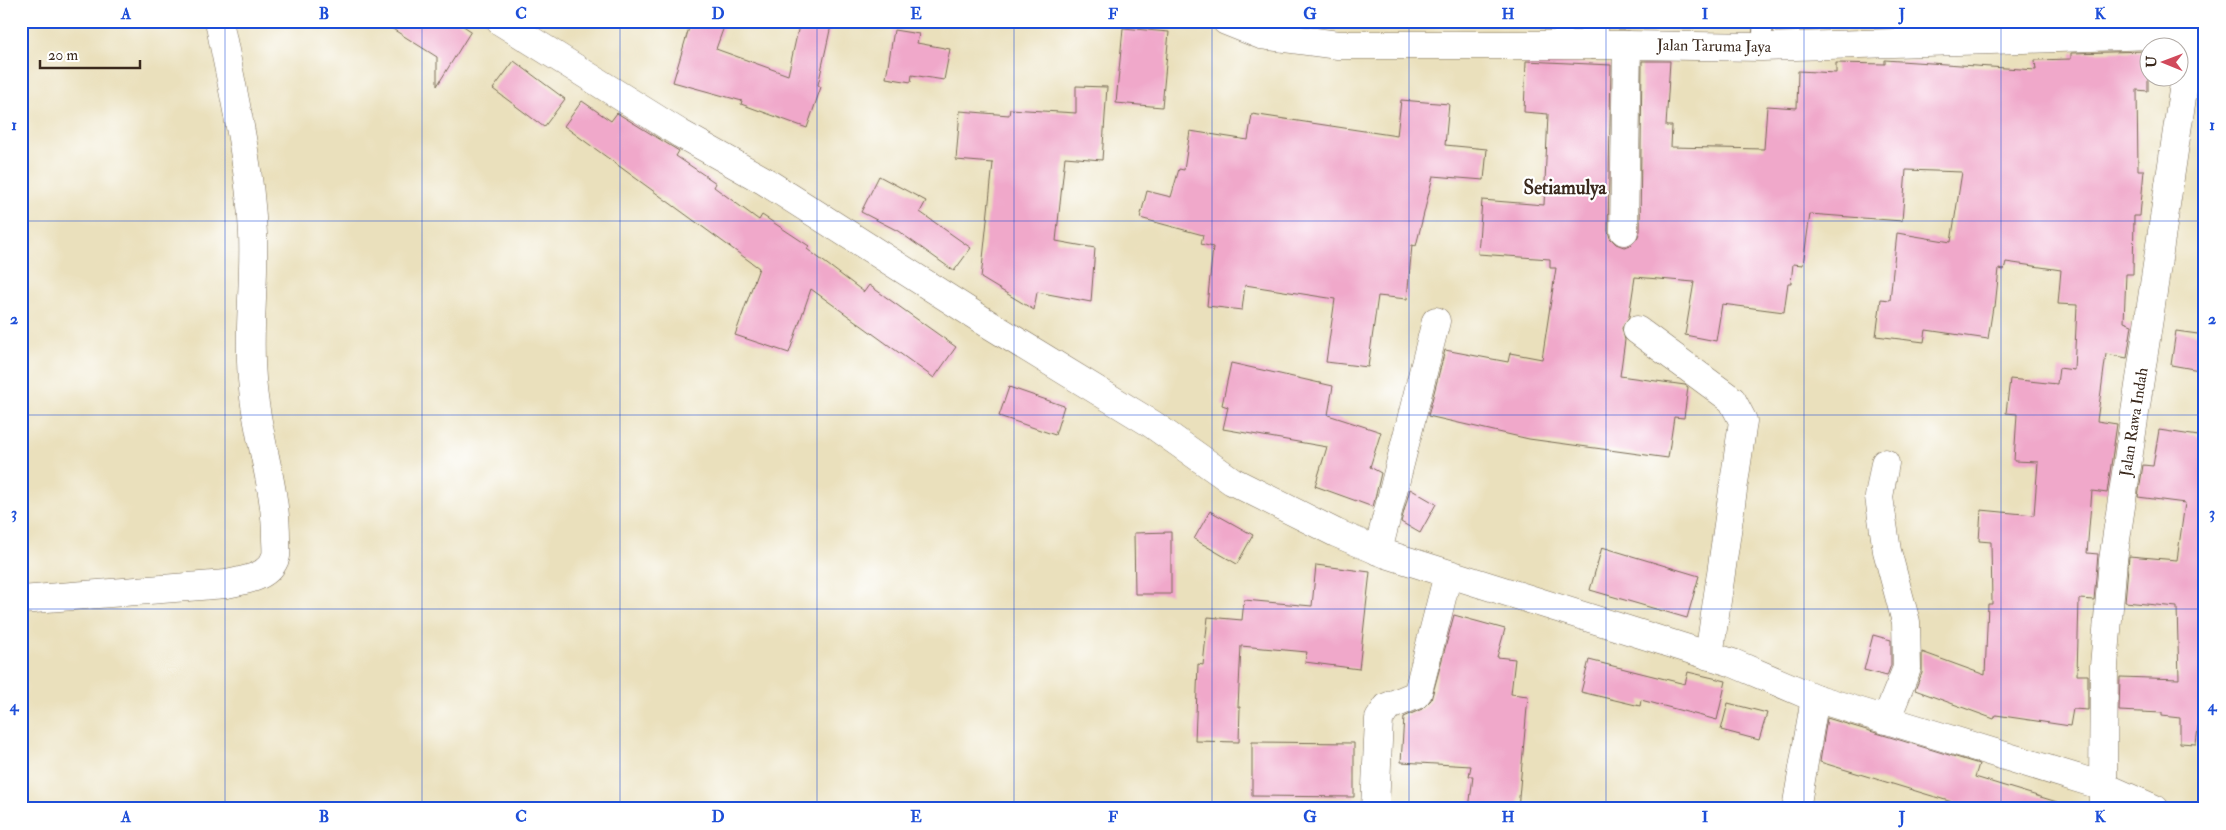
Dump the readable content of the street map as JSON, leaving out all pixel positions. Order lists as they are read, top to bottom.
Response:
{
  "streets": {
    "street": ["Jalan Taruma Jaya", "Jalan Rawa Indah"]
  },
  "crossings": [
    ["Jalan Taruma Jaya", "Jalan Rawa Indah"]
  ],
  "districts": ["Setiamulya"],
  "scale_bar": "20 m",
  "north": "left",
  "grid": {
    "columns": [
      "A",
      "B",
      "C",
      "D",
      "E",
      "F",
      "G",
      "H",
      "I",
      "J",
      "K"
    ],
    "rows": [
      "1",
      "2",
      "3",
      "4"
    ]
  }
}
